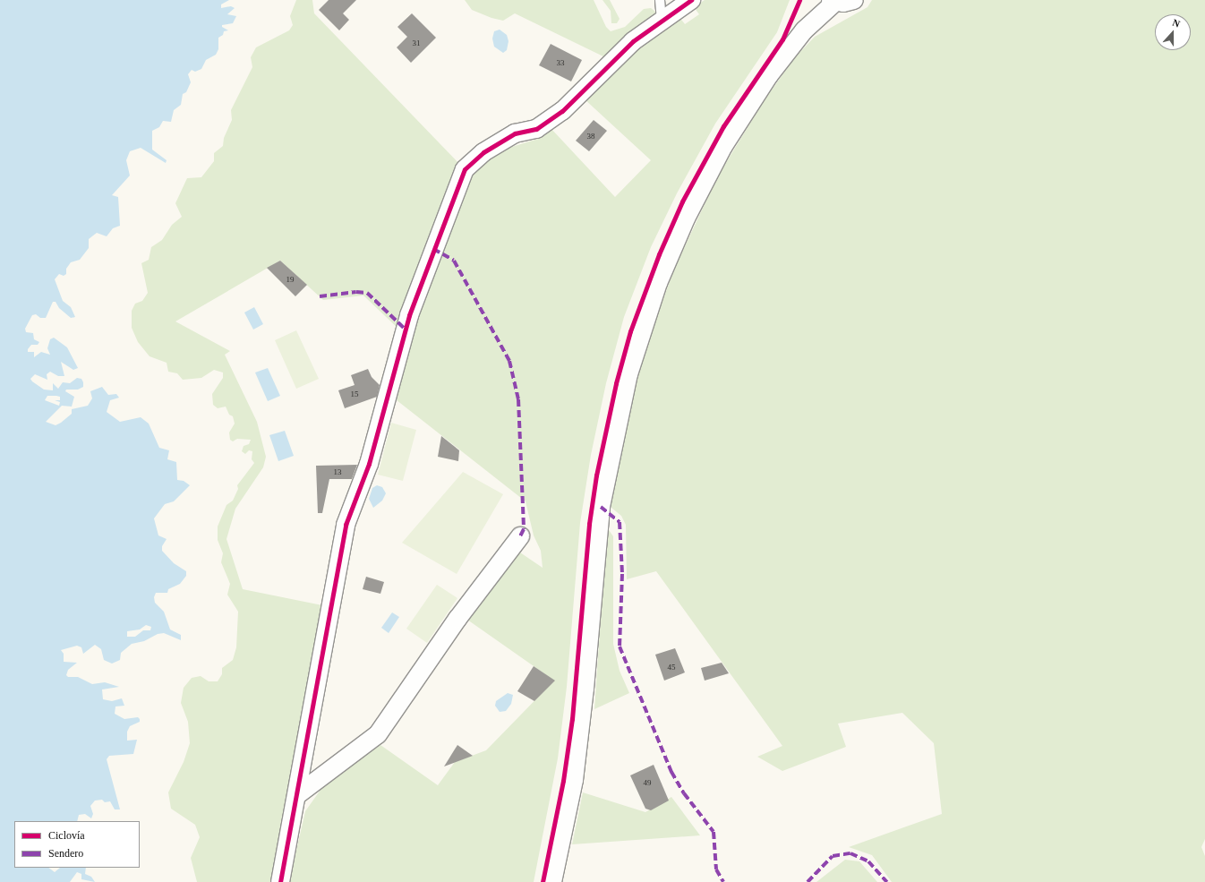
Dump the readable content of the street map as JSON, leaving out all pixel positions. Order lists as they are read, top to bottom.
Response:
{
  "house_numbers": [
    "31",
    "33",
    "38",
    "19",
    "15",
    "13",
    "45",
    "49"
  ],
  "legend": ["Ciclovía", "Sendero"],
  "north": "top"
}
